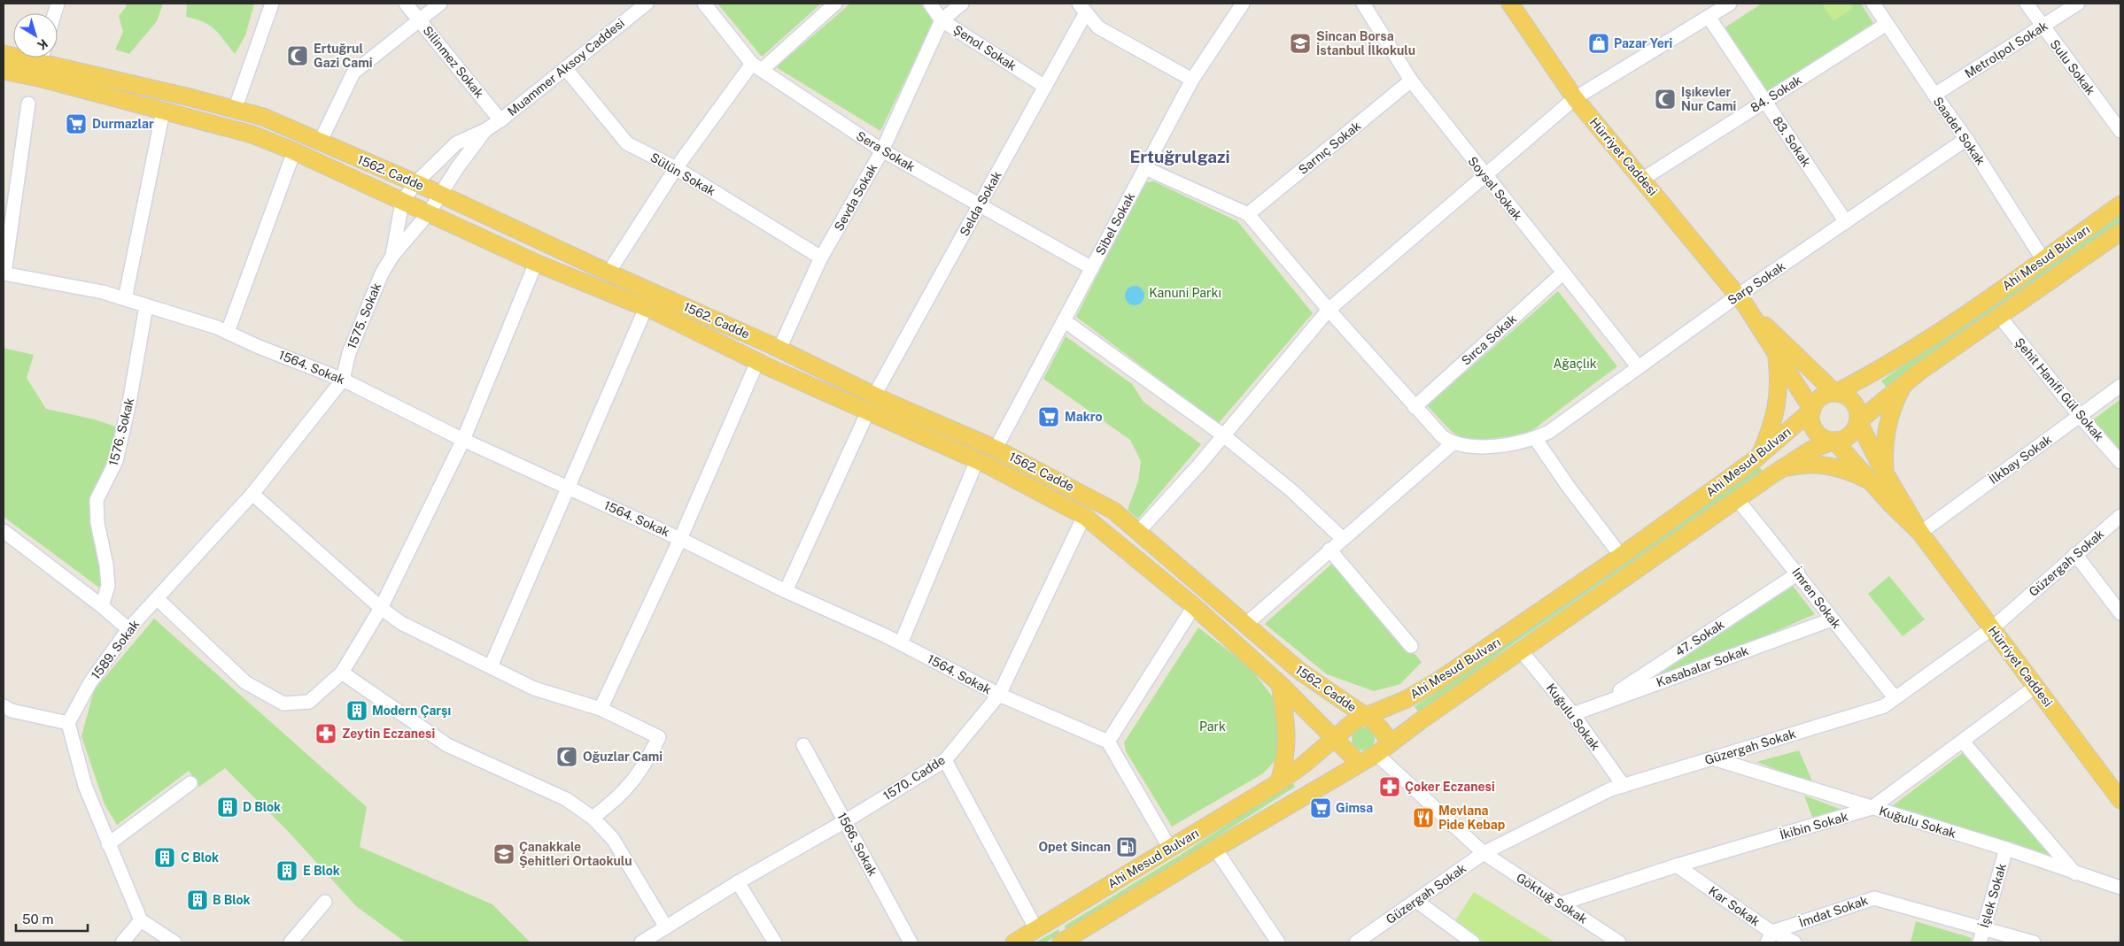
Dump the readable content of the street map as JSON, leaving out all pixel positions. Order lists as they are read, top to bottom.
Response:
{
  "streets": {
    "main road": ["Hürriyet Caddesi", "1562. Cadde", "Ahi Mesud Bulvarı"],
    "street": [
      "Şenol Sokak",
      "Metrolpol Sokak",
      "Silinmez Sokak",
      "Muammer Aksoy Caddesi",
      "Sulu Sokak",
      "84. Sokak",
      "Saadet Sokak",
      "83. Sokak",
      "Sarnıç Sokak",
      "Sera Sokak",
      "Sülün Sokak",
      "Soysal Sokak",
      "Sevda Sokak",
      "Selda Sokak",
      "Sibel Sokak",
      "Sarp Sokak",
      "1575. Sokak",
      "Sırca Sokak",
      "1564. Sokak",
      "Şehit Hanifi Gül Sokak",
      "1576. Sokak",
      "İlkbay Sokak",
      "Güzergah Sokak",
      "İmren Sokak",
      "47. Sokak",
      "1589. Sokak",
      "Kasabalar Sokak",
      "Kuğulu Sokak",
      "1570. Cadde",
      "İkibin Sokak",
      "1566. Sokak",
      "İşlek Sokak",
      "Göktuğ Sokak",
      "Kar Sokak",
      "İmdat Sokak"
    ]
  },
  "crossings": [
    ["Şenol Sokak", "Sevda Sokak"],
    ["Şenol Sokak", "Selda Sokak"],
    ["Metrolpol Sokak", "Sulu Sokak"],
    ["Metrolpol Sokak", "Saadet Sokak"],
    ["Silinmez Sokak", "Muammer Aksoy Caddesi"],
    ["Muammer Aksoy Caddesi", "Sülün Sokak"],
    ["84. Sokak", "Saadet Sokak"],
    ["84. Sokak", "83. Sokak"],
    ["84. Sokak", "Hürriyet Caddesi"],
    ["Saadet Sokak", "Ahi Mesud Bulvarı"],
    ["Saadet Sokak", "Sarp Sokak"],
    ["83. Sokak", "Sarp Sokak"],
    ["Sarnıç Sokak", "Soysal Sokak"],
    ["Sera Sokak", "Sevda Sokak"],
    ["Sera Sokak", "Selda Sokak"],
    ["Sera Sokak", "Sibel Sokak"],
    ["Hürriyet Caddesi", "Sarp Sokak"],
    ["Hürriyet Caddesi", "İlkbay Sokak"],
    ["Hürriyet Caddesi", "Güzergah Sokak"],
    ["Hürriyet Caddesi", "İkibin Sokak"],
    ["1562. Cadde", "Sevda Sokak"],
    ["1562. Cadde", "Selda Sokak"],
    ["1562. Cadde", "Sibel Sokak"],
    ["1562. Cadde", "Ahi Mesud Bulvarı"],
    ["1562. Cadde", "1570. Cadde"],
    ["Sülün Sokak", "Sevda Sokak"],
    ["Soysal Sokak", "Sarp Sokak"],
    ["Soysal Sokak", "Sırca Sokak"],
    ["Ahi Mesud Bulvarı", "Şehit Hanifi Gül Sokak"],
    ["Ahi Mesud Bulvarı", "İmren Sokak"],
    ["Ahi Mesud Bulvarı", "Kuğulu Sokak"],
    ["Ahi Mesud Bulvarı", "Göktuğ Sokak"],
    ["1575. Sokak", "1564. Sokak"],
    ["1575. Sokak", "1589. Sokak"],
    ["1564. Sokak", "1576. Sokak"],
    ["1564. Sokak", "1589. Sokak"],
    ["1564. Sokak", "1570. Cadde"],
    ["Şehit Hanifi Gül Sokak", "İlkbay Sokak"],
    ["Güzergah Sokak", "İmren Sokak"],
    ["Güzergah Sokak", "Kuğulu Sokak"],
    ["Güzergah Sokak", "Göktuğ Sokak"],
    ["İmren Sokak", "47. Sokak"],
    ["İmren Sokak", "Kasabalar Sokak"],
    ["47. Sokak", "Kasabalar Sokak"],
    ["Kasabalar Sokak", "Kuğulu Sokak"],
    ["Kuğulu Sokak", "İkibin Sokak"],
    ["Kuğulu Sokak", "İşlek Sokak"],
    ["1570. Cadde", "1566. Sokak"],
    ["İkibin Sokak", "Göktuğ Sokak"],
    ["İkibin Sokak", "Kar Sokak"],
    ["İşlek Sokak", "İmdat Sokak"],
    ["Kar Sokak", "İmdat Sokak"]
  ],
  "districts": ["Ertuğrulgazi"],
  "parks": ["Kanuni Parkı", "Ağaçlık", "Park"],
  "places": {
    "school or university": ["Sincan Borsa İstanbul İlkokulu", "Çanakkale Şehitleri Ortaokulu"],
    "shop": ["Pazar Yeri"],
    "mosque": ["Ertuğrul Gazi Cami", "Işıkevler Nur Cami", "Oğuzlar Cami"],
    "supermarket": ["Durmazlar", "Makro", "Gimsa"],
    "building": [
      "Modern Çarşı",
      "D Blok",
      "C Blok",
      "E Blok",
      "B Blok"
    ],
    "pharmacy": ["Zeytin Eczanesi", "Çoker Eczanesi"],
    "restaurant": ["Mevlana Pide Kebap"],
    "fuel station": ["Opet Sincan"]
  },
  "scale_bar": "50 m",
  "north": "bottom right"
}
